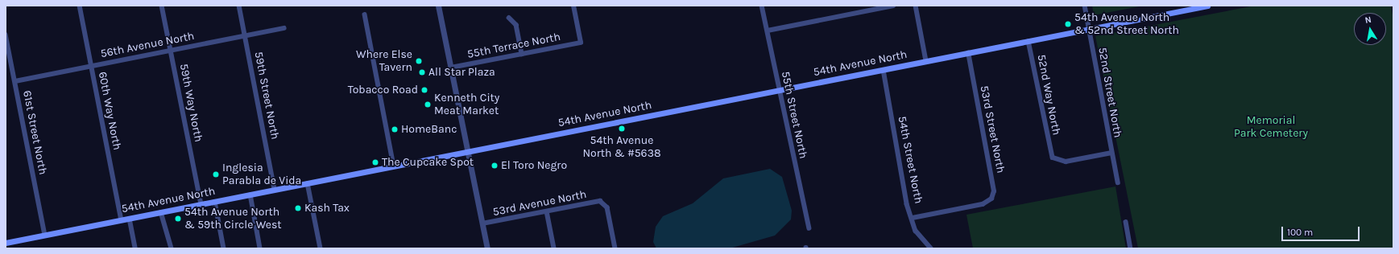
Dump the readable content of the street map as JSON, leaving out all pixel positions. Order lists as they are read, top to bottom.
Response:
{
  "streets": {
    "main road": ["54th Avenue North"],
    "street": [
      "56th Avenue North",
      "55th Terrace North",
      "52nd Street North",
      "52nd Way North",
      "59th Street North",
      "59th Way North",
      "60th Way North",
      "55th Street North",
      "53rd Street North",
      "61st Street North",
      "54th Street North",
      "53rd Avenue North"
    ]
  },
  "crossings": [
    ["56th Avenue North", "59th Street North"],
    ["56th Avenue North", "59th Way North"],
    ["56th Avenue North", "60th Way North"],
    ["56th Avenue North", "61st Street North"],
    ["54th Avenue North", "52nd Street North"],
    ["54th Avenue North", "52nd Way North"],
    ["54th Avenue North", "59th Street North"],
    ["54th Avenue North", "59th Way North"],
    ["54th Avenue North", "60th Way North"],
    ["54th Avenue North", "55th Street North"],
    ["54th Avenue North", "53rd Street North"],
    ["54th Avenue North", "61st Street North"],
    ["54th Avenue North", "54th Street North"],
    ["52nd Street North", "52nd Way North"],
    ["53rd Street North", "54th Street North"]
  ],
  "parks": ["Memorial Park Cemetery"],
  "places": [
    "54th Avenue North & 52nd Street North",
    "Where Else Tavern",
    "All Star Plaza",
    "Tobacco Road",
    "Kenneth City Meat Market",
    "54th Avenue North & #5638",
    "HomeBanc",
    "The Cupcake Spot",
    "El Toro Negro",
    "Inglesia Parabla de Vida",
    "Kash Tax",
    "54th Avenue North & 59th Circle West"
  ],
  "scale_bar": "100 m",
  "north": "top"
}
